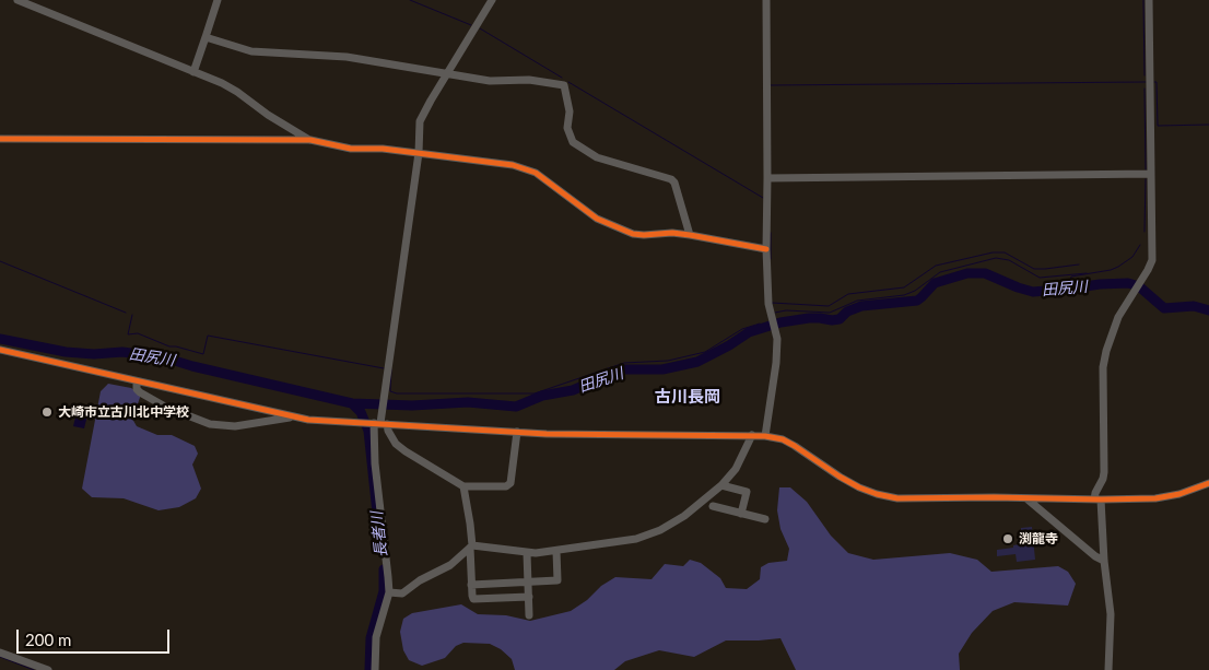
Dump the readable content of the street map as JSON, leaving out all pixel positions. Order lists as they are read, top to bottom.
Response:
{
  "districts": ["古川長岡"],
  "water": ["田尻川", "長者川"],
  "places": ["大崎市立古川北中学校", "渕龍寺"],
  "scale_bar": "200 m"
}
